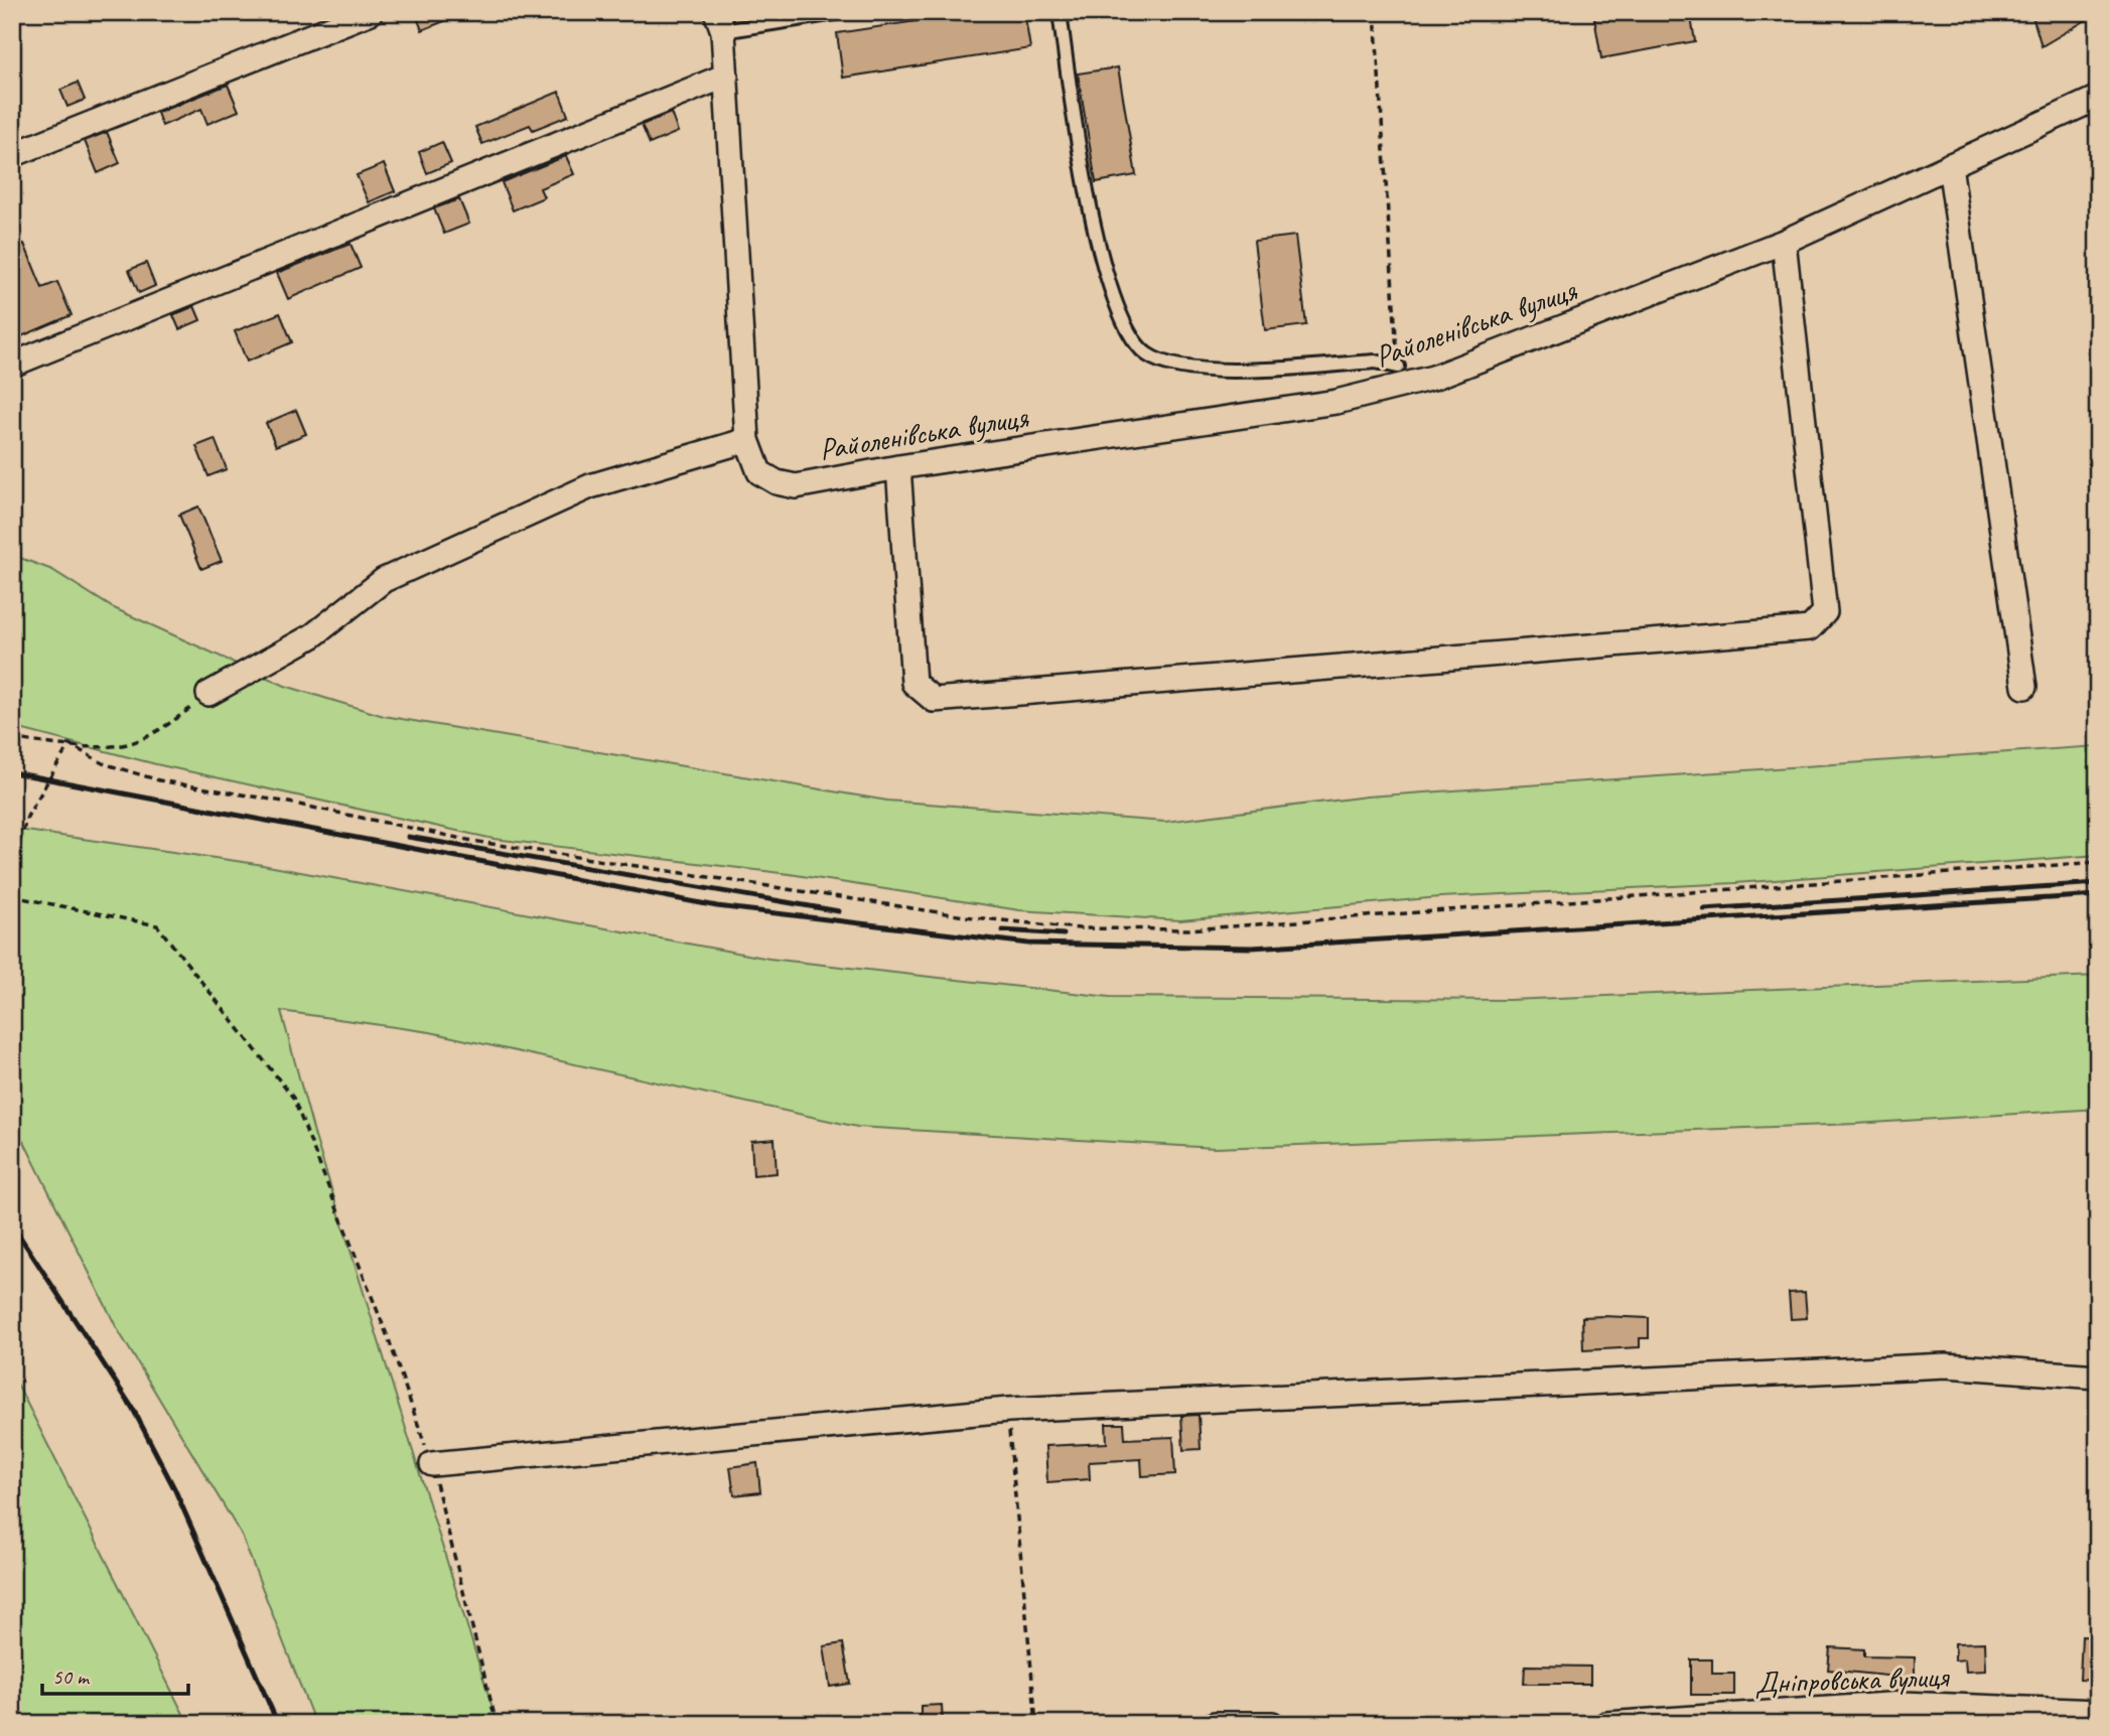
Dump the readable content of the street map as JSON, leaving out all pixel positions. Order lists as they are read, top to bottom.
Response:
{
  "streets": {
    "street": ["Райоленівська вулиця", "Дніпровська вулиця"]
  },
  "scale_bar": "50 m"
}
